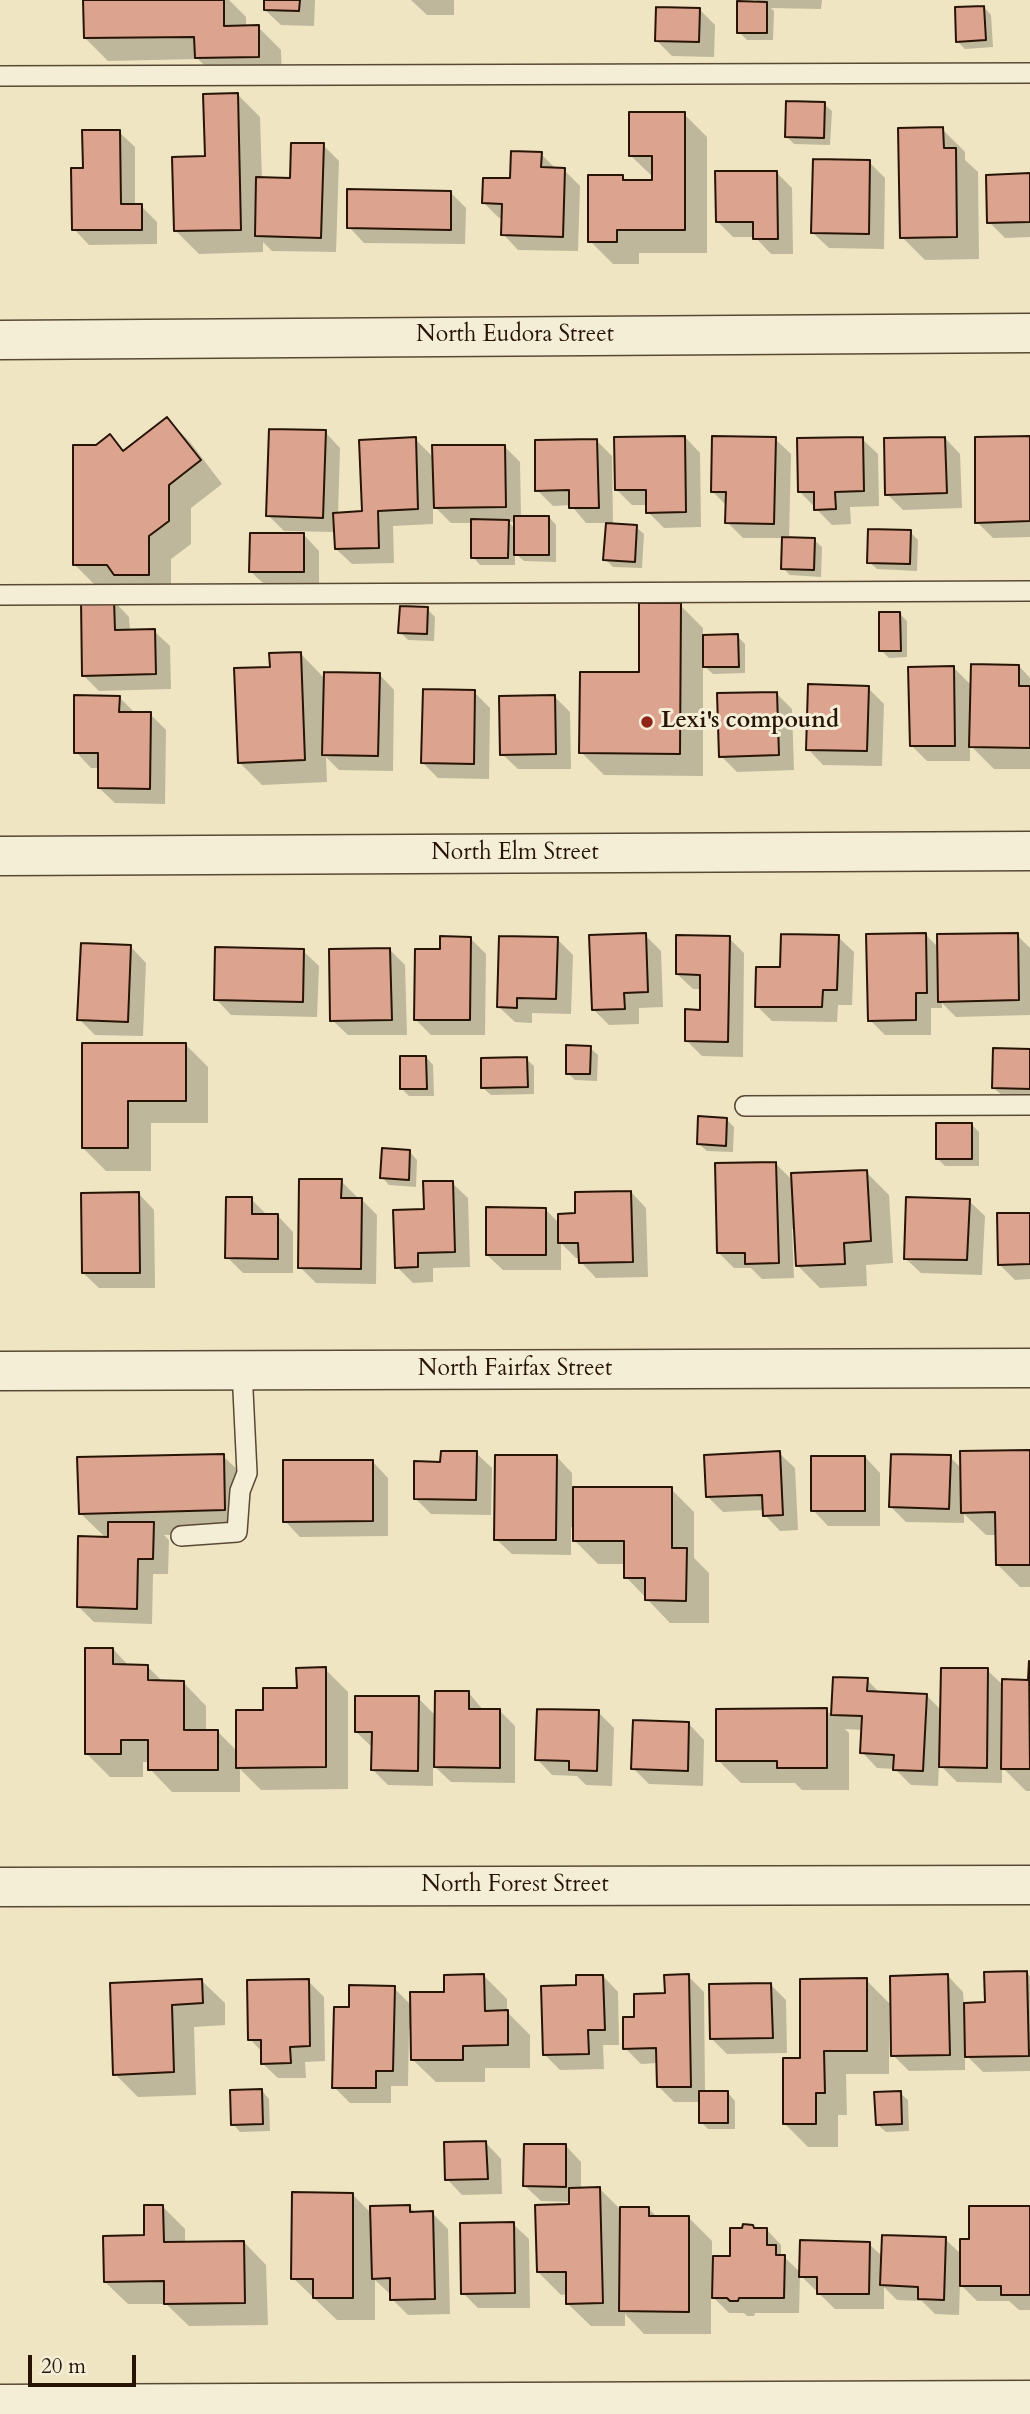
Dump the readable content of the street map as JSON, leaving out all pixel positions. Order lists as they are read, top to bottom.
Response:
{
  "streets": {
    "street": [
      "North Eudora Street",
      "North Elm Street",
      "North Fairfax Street",
      "North Forest Street"
    ]
  },
  "places": ["Lexi's compound"],
  "scale_bar": "20 m"
}
